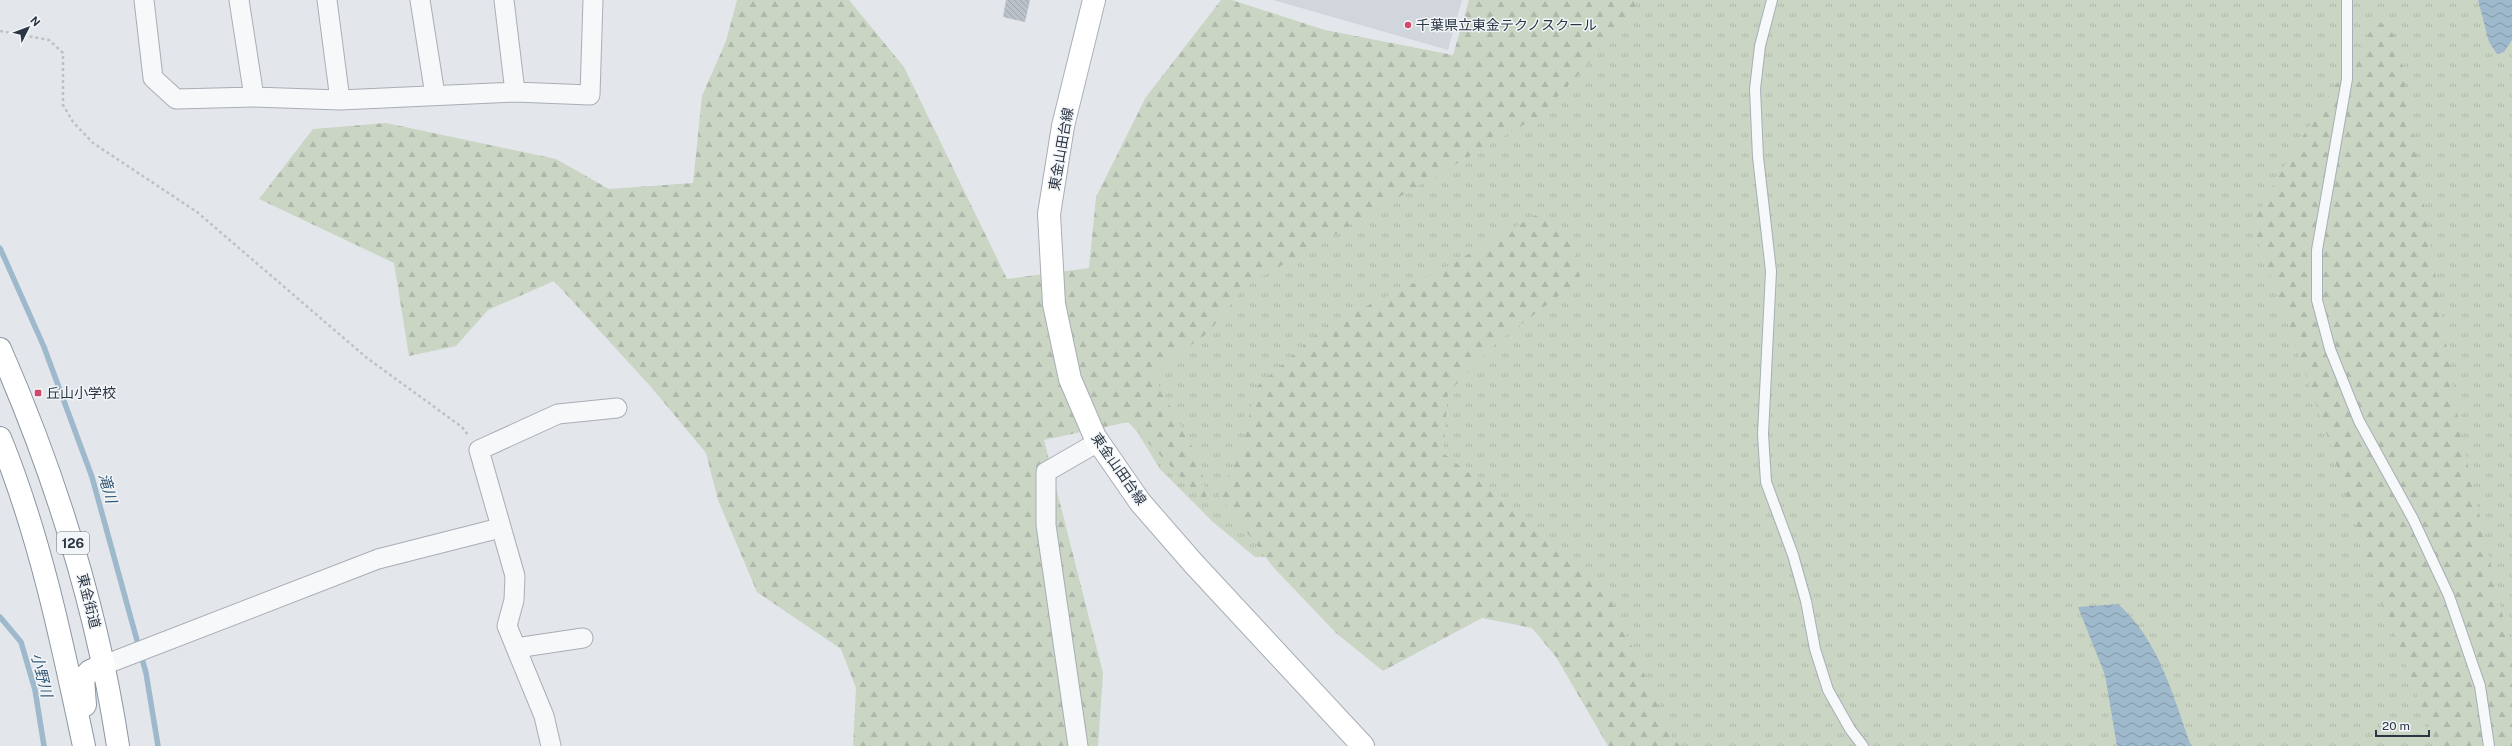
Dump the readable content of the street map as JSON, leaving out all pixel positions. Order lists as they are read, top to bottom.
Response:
{
  "streets": {
    "main road": ["東金山田台線", "126", "東金街道"]
  },
  "water": ["滝川", "小野川"],
  "places": {
    "other": ["千葉県立東金テクノスクール"],
    "transit": ["丘山小学校"]
  },
  "scale_bar": "20 m",
  "north": "top right"
}
